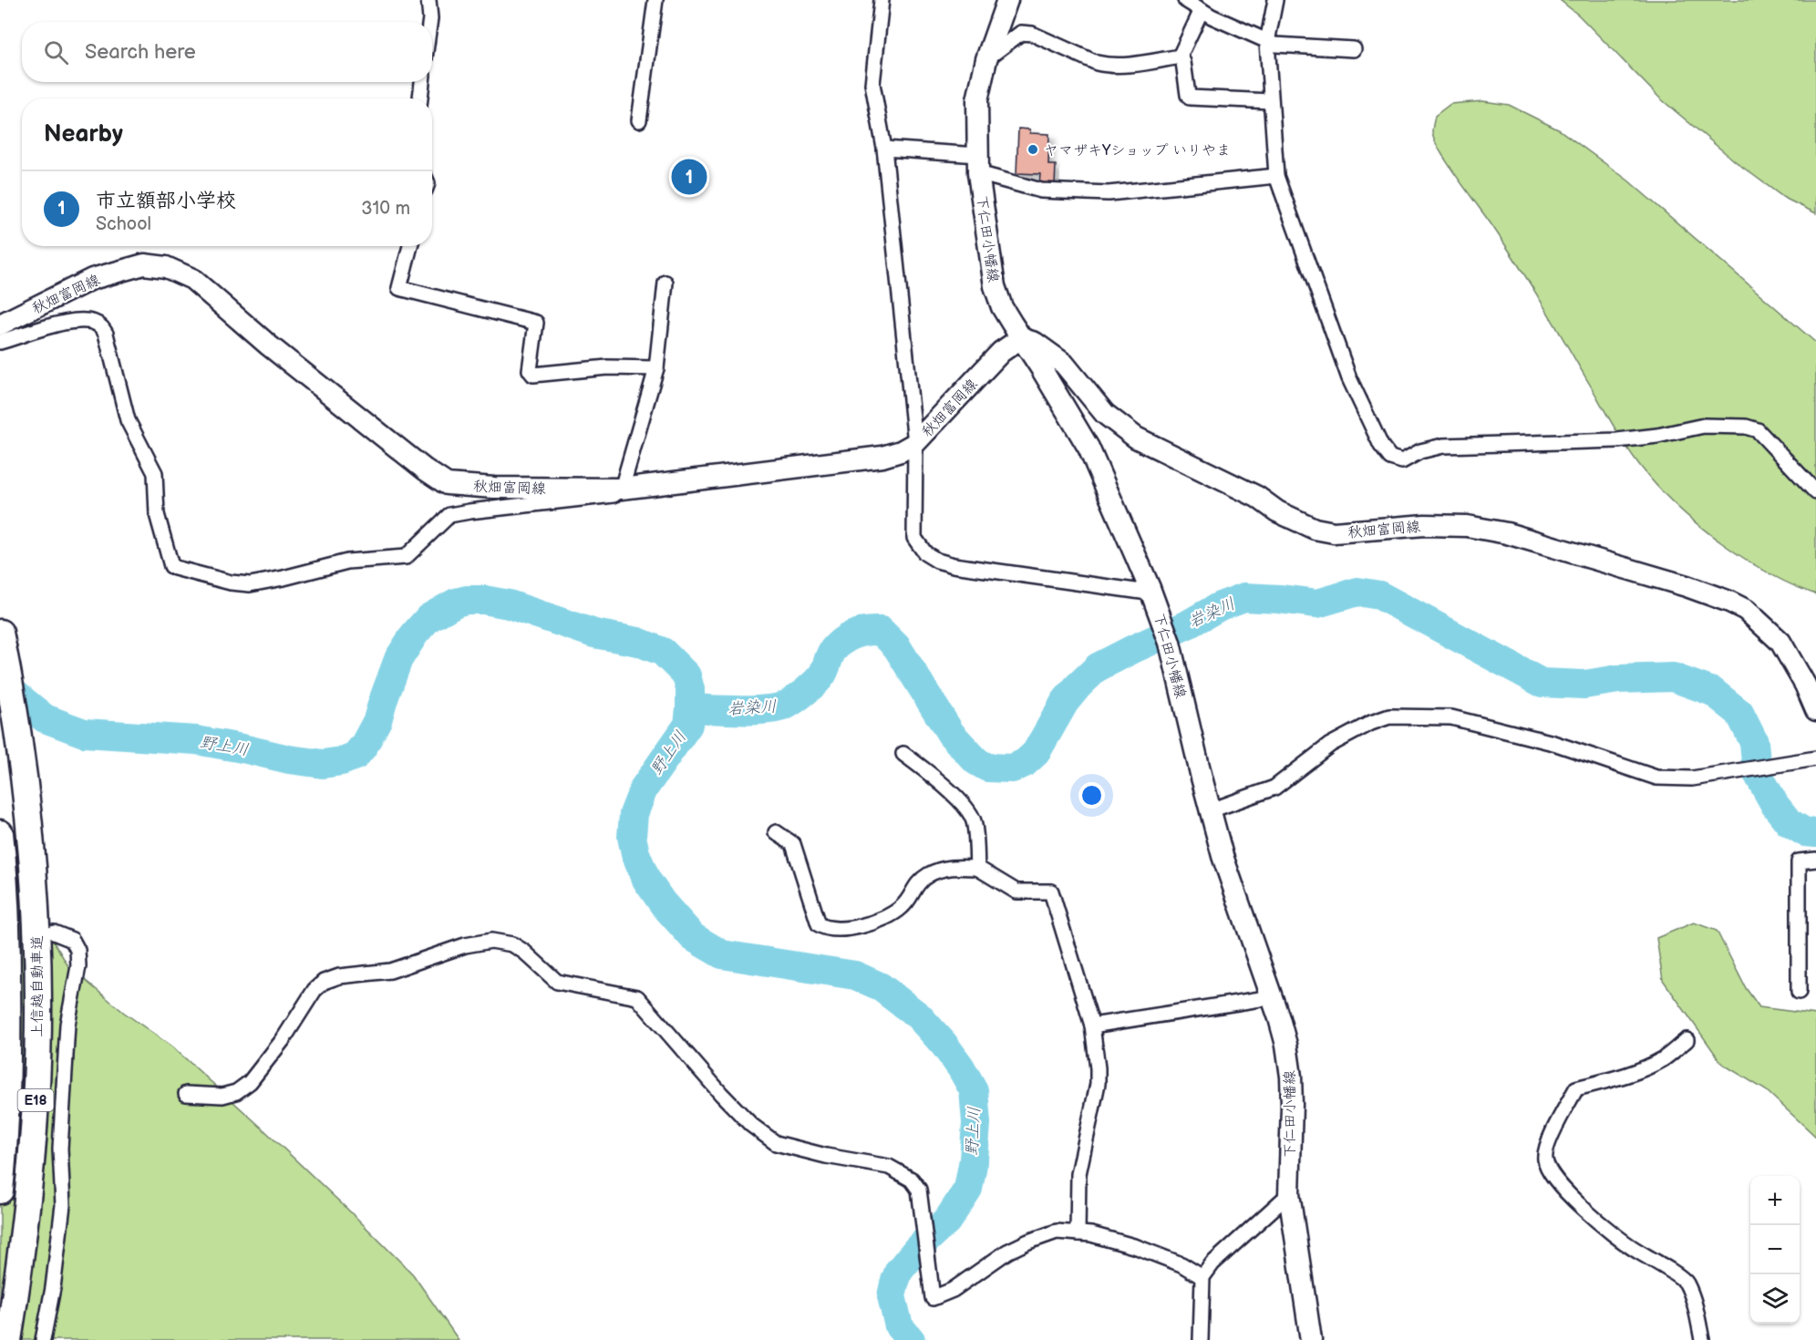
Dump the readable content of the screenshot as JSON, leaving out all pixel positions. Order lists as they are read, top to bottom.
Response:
{
  "streets": {
    "highway": ["上信越自動車道", "E18"],
    "main road": ["下仁田小幡線", "秋畑富岡線"]
  },
  "crossings": [
    ["下仁田小幡線", "秋畑富岡線"]
  ],
  "water": ["岩染川", "野上川"],
  "places": ["ヤマザキYショップ いりやま"],
  "page": {
    "search": "Search here",
    "heading": "Nearby",
    "pins": "1",
    "list": [
      {
        "mark": "1",
        "name": "市立額部小学校",
        "note": "School",
        "value": "310 m"
      }
    ],
    "map_buttons": ["+", "−"]
  }
}
